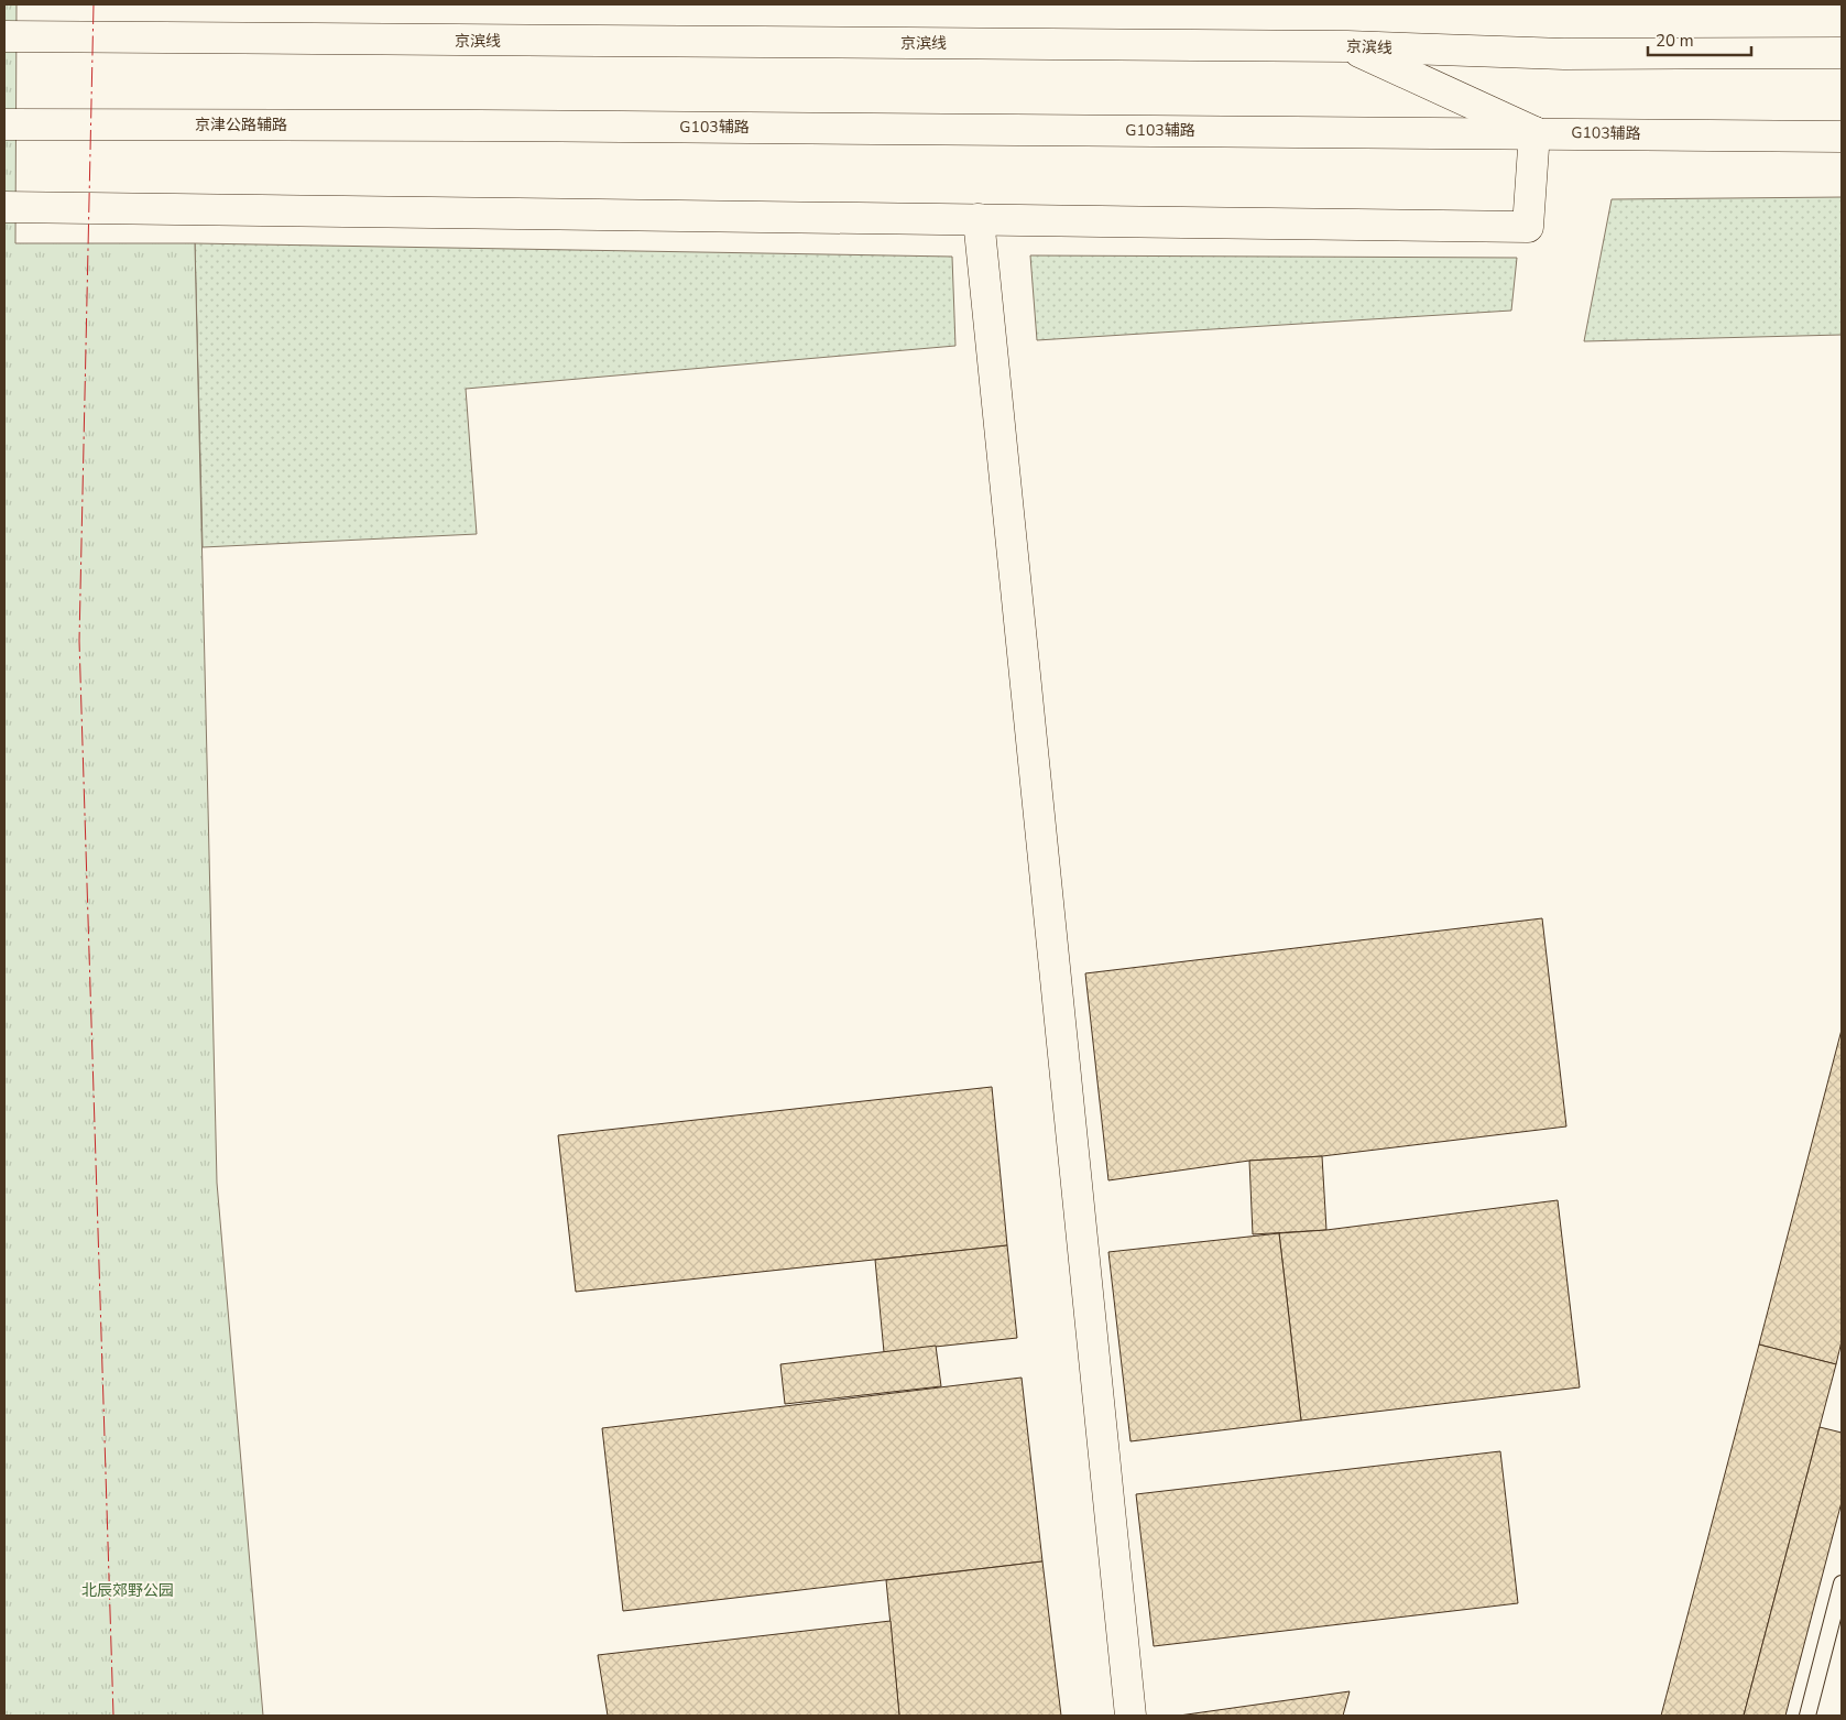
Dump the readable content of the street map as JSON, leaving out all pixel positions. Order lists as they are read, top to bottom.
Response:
{
  "streets": {
    "main road": ["京滨线", "京津公路辅路", "G103辅路"]
  },
  "crossings": [
    ["京津公路辅路", "G103辅路"]
  ],
  "parks": ["北辰郊野公园"],
  "scale_bar": "20 m"
}
